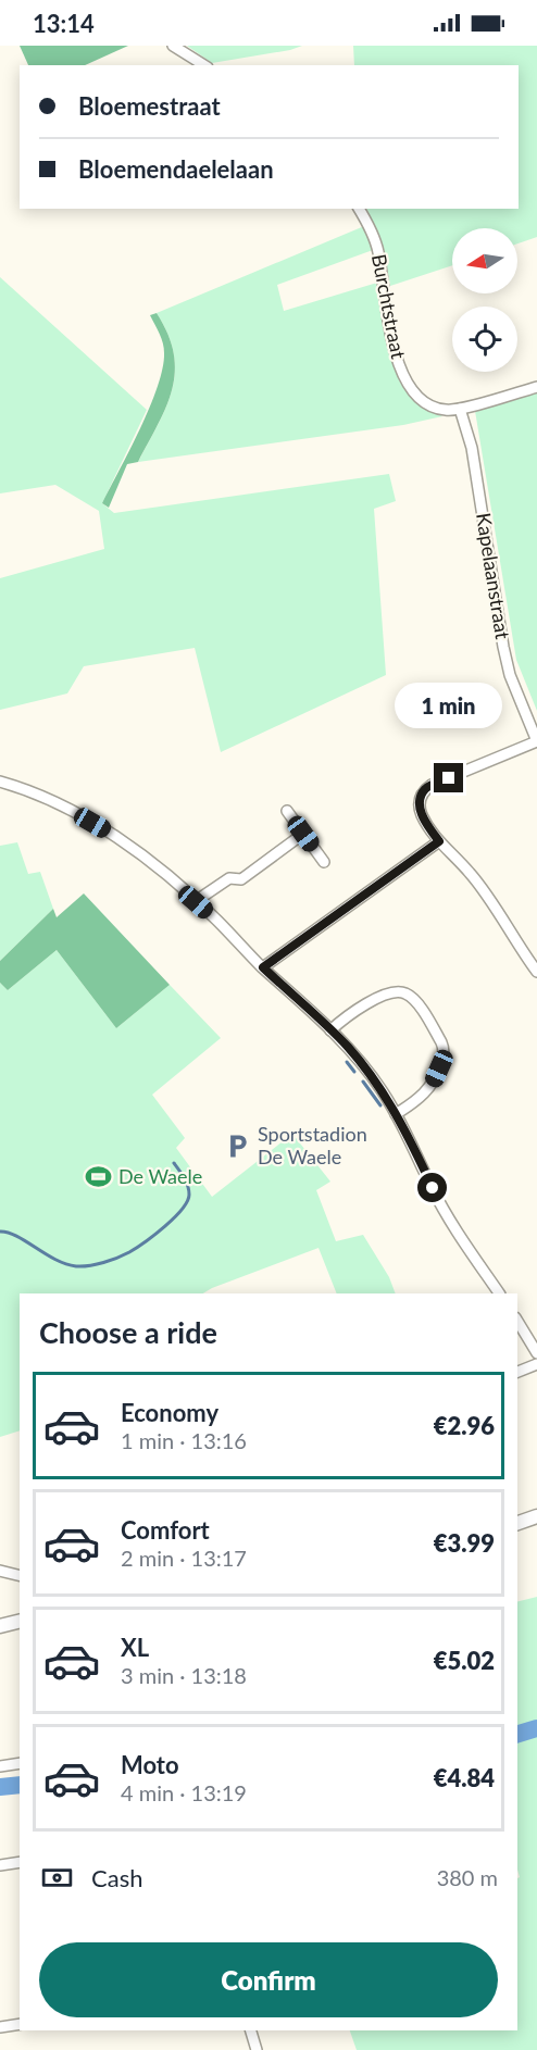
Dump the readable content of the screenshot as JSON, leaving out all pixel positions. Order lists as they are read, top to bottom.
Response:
{
  "streets": {
    "street": ["Burchtstraat", "Kapelaanstraat"]
  },
  "crossings": [
    ["Burchtstraat", "Kapelaanstraat"]
  ],
  "places": {
    "parking": ["Sportstadion De Waele"],
    "sports": ["De Waele"]
  },
  "north": "left",
  "page": {
    "status": "13:14",
    "banner": ["Bloemestraat", "Bloemendaelelaan"],
    "bubble": "1 min",
    "heading": "Choose a ride",
    "list": [
      {
        "name": "Economy",
        "note": "1 min · 13:16",
        "value": "€2.96"
      },
      {
        "name": "Comfort",
        "note": "2 min · 13:17",
        "value": "€3.99"
      },
      {
        "name": "XL",
        "note": "3 min · 13:18",
        "value": "€5.02"
      },
      {
        "name": "Moto",
        "note": "4 min · 13:19",
        "value": "€4.84"
      }
    ],
    "pay": ["Cash", "380 m"],
    "buttons": "Confirm"
  }
}
